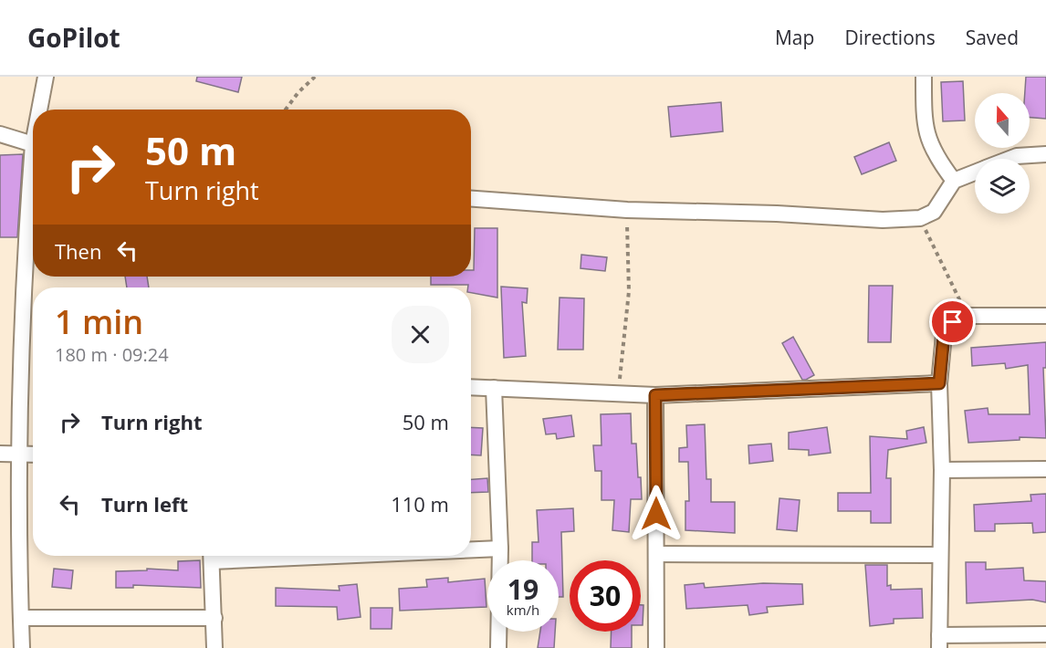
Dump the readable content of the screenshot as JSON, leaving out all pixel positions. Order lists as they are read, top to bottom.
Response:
{
  "north": "top",
  "page": {
    "header": "GoPilot",
    "nav": ["Map", "Directions", "Saved"],
    "turn": ["50 m", "Turn right"],
    "then": "Then",
    "heading": ["1 min", "180 m · 09:24"],
    "list": [
      {
        "name": "Turn right",
        "value": "50 m"
      },
      {
        "name": "Turn left",
        "value": "110 m"
      }
    ],
    "speed": "19 km/h",
    "limit": "30"
  }
}
